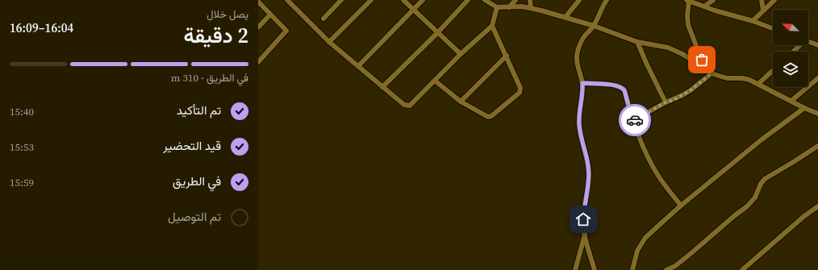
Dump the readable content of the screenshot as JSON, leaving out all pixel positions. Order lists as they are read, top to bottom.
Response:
{
  "north": "top left",
  "page": {
    "heading": ["2 دقيقة", "يصل خلال", "16:04–16:09"],
    "bar": "في الطريق · 310 m",
    "list": [
      ["تم التأكيد", "15:40"],
      ["قيد التحضير", "15:53"],
      ["في الطريق", "15:59"],
      "تم التوصيل"
    ]
  }
}
